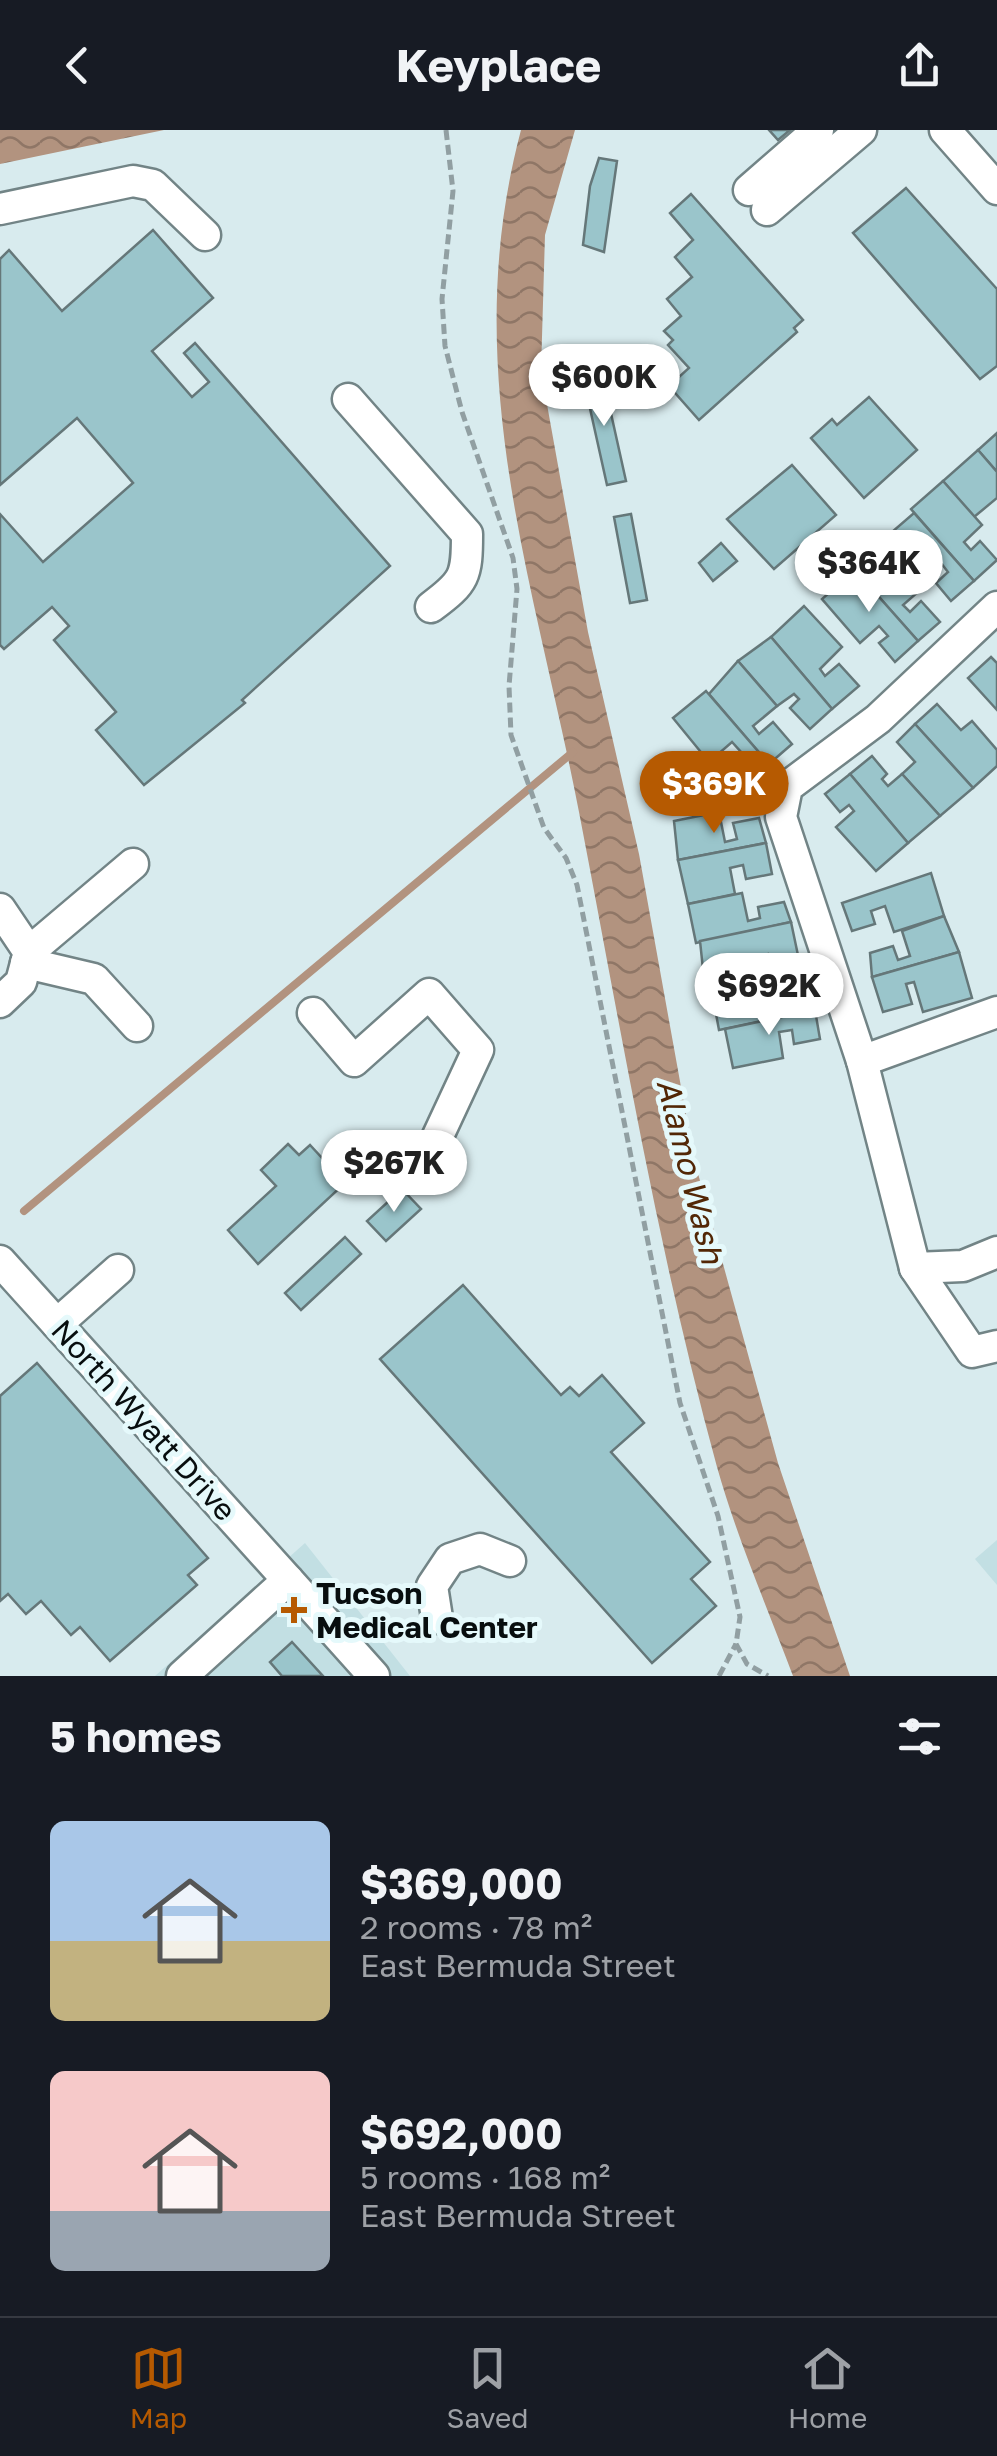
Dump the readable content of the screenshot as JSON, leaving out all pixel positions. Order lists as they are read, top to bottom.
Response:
{
  "streets": {
    "street": ["North Wyatt Drive"]
  },
  "water": ["Alamo Wash"],
  "places": {
    "health": ["Tucson Medical Center"]
  },
  "page": {
    "header": "Keyplace",
    "price": [
      "$600K",
      "$364K",
      "$369K",
      "$692K",
      "$267K"
    ],
    "heading": "5 homes",
    "list": [
      {
        "name": "$369,000",
        "note": "2 rooms · 78 m² · East Bermuda Street"
      },
      {
        "name": "$692,000",
        "note": "5 rooms · 168 m² · East Bermuda Street"
      }
    ],
    "tabs": ["Map", "Saved", "Home"]
  }
}
